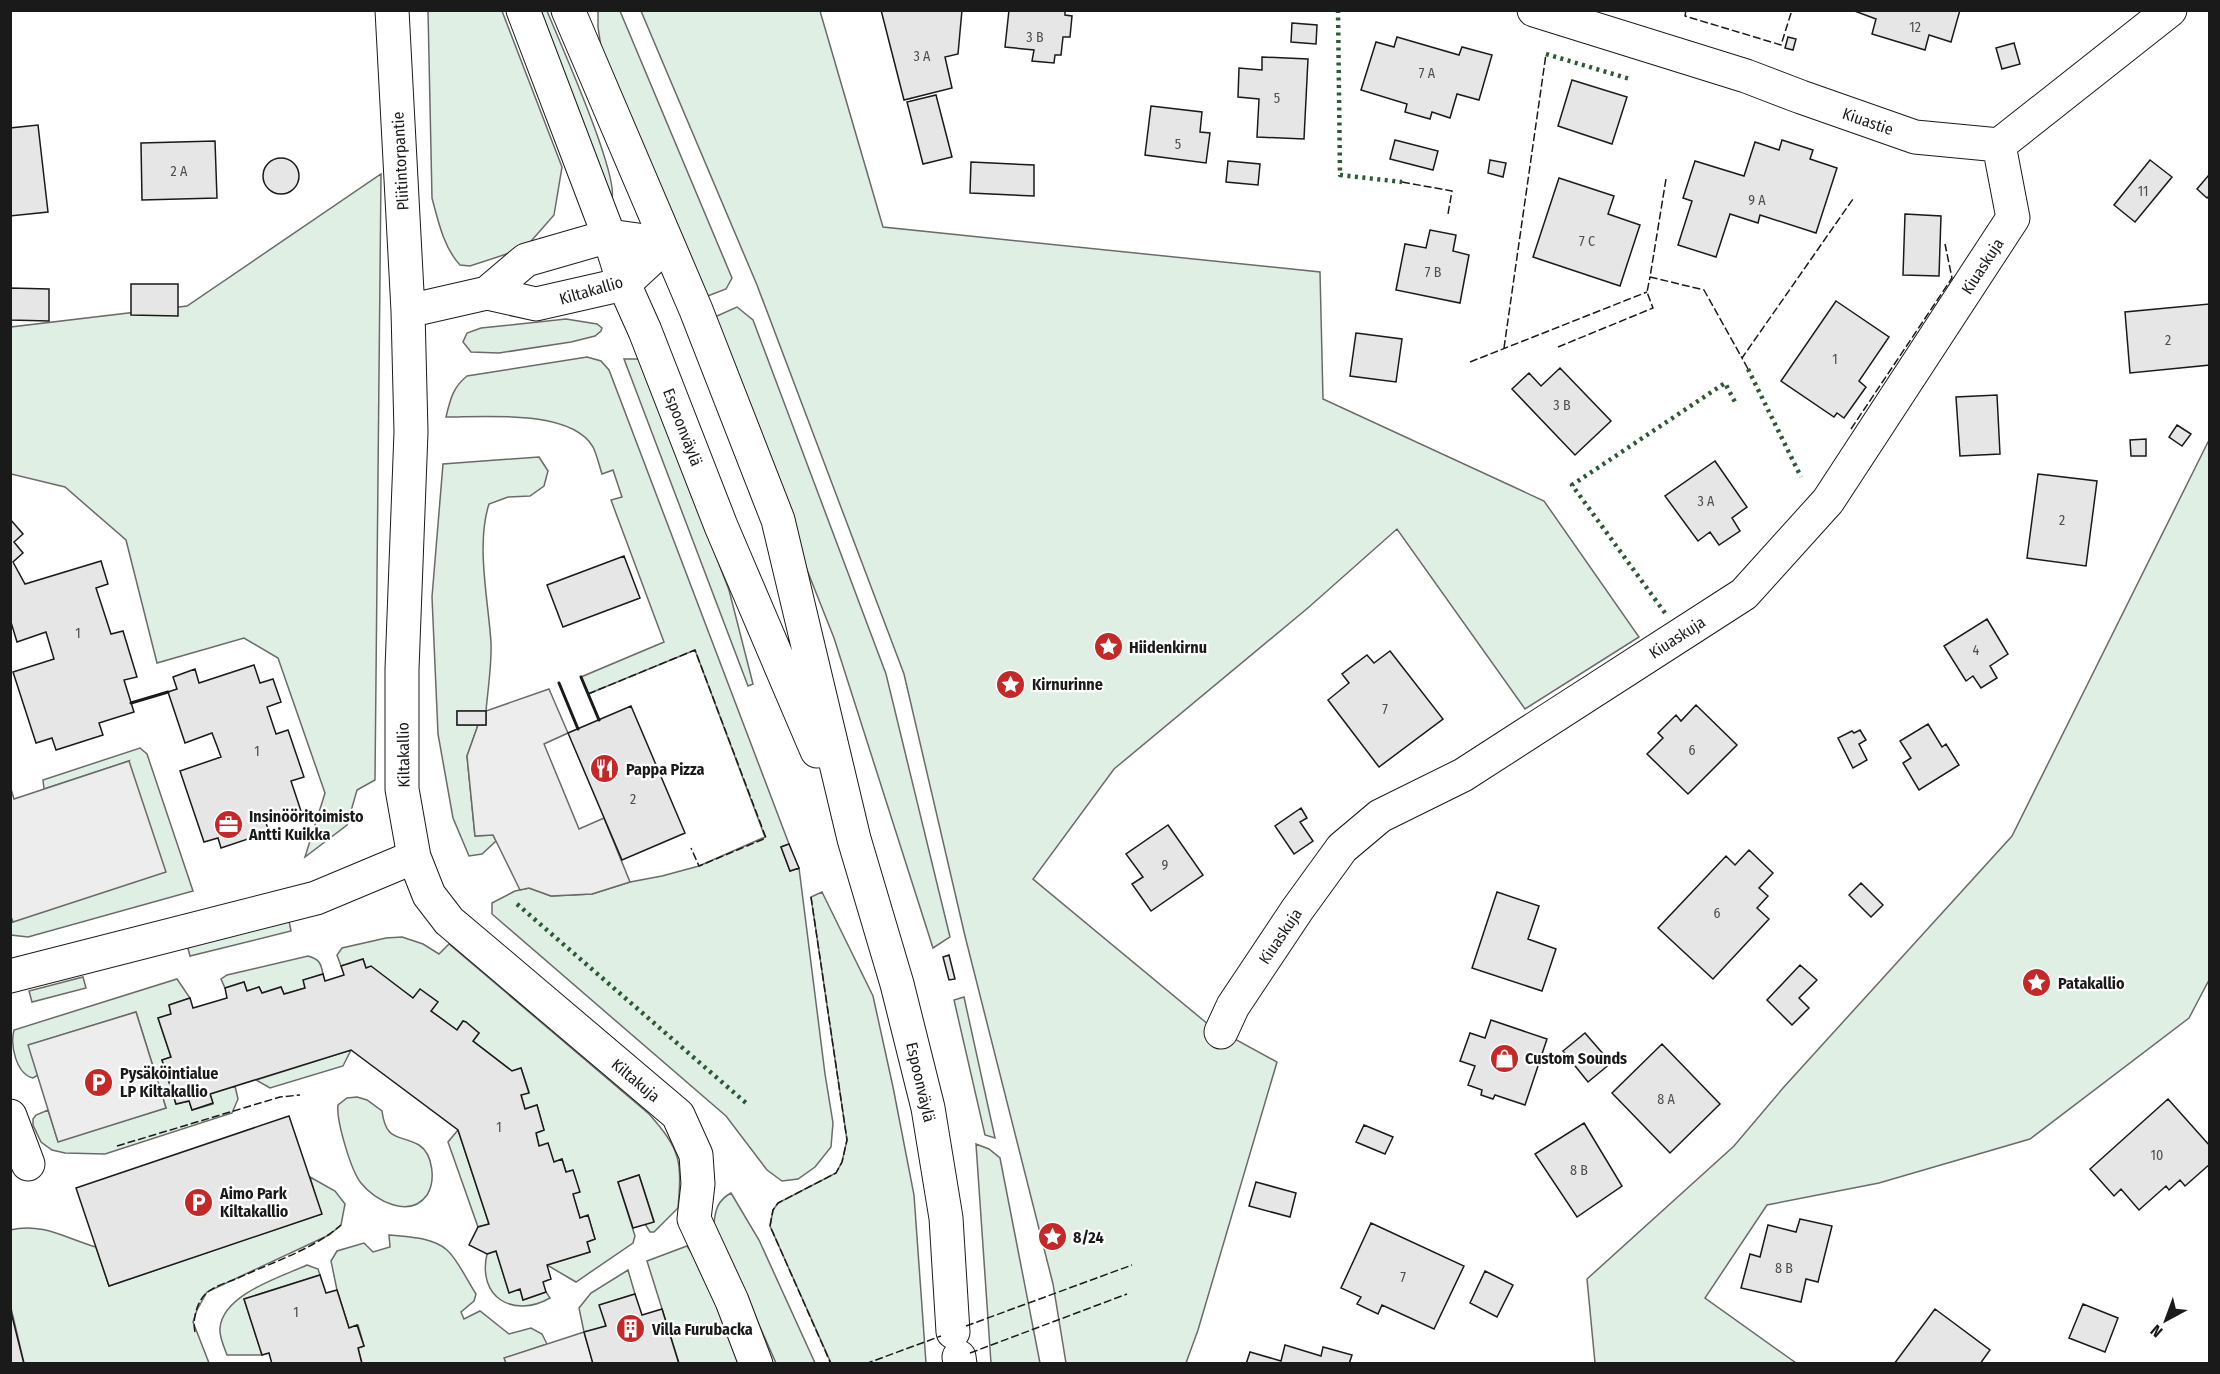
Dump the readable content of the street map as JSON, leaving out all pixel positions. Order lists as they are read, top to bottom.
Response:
{
  "streets": {
    "street": [
      "Kiuastie",
      "Pliitintorpantie",
      "Kiuaskuja",
      "Kiltakallio",
      "Espoonväylä",
      "Kiltakuja"
    ]
  },
  "crossings": [
    ["Kiuastie", "Kiuaskuja"],
    ["Pliitintorpantie", "Kiltakallio"],
    ["Kiltakallio", "Espoonväylä"],
    ["Kiltakallio", "Kiltakuja"]
  ],
  "places": {
    "place": [
      "Hiidenkirnu",
      "Kirnurinne",
      "Patakallio",
      "8/24"
    ],
    "restaurant": ["Pappa Pizza"],
    "office": ["Insinööritoimisto Antti Kuikka"],
    "shop": ["Custom Sounds"],
    "parking": ["Pysäköintialue LP Kiltakallio", "Aimo Park Kiltakallio"],
    "building": ["Villa Furubacka"]
  },
  "house_numbers": [
    "12",
    "3 B",
    "3 A",
    "7 A",
    "5",
    "5",
    "2 A",
    "11",
    "9 A",
    "7 C",
    "7 B",
    "2",
    "1",
    "3 B",
    "3 A",
    "2",
    "1",
    "4",
    "7",
    "6",
    "1",
    "2",
    "9",
    "6",
    "8 A",
    "1",
    "10",
    "8 B",
    "8 B",
    "7",
    "1"
  ],
  "north": "bottom left"
}
